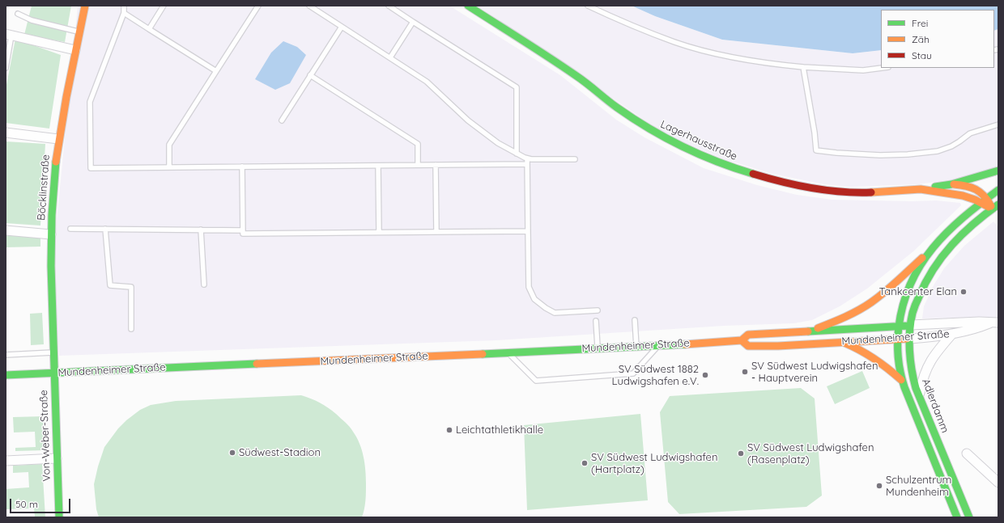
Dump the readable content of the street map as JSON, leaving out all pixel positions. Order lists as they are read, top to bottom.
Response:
{
  "streets": {
    "street": [
      "Lagerhausstraße",
      "Böcklinstraße",
      "Mundenheimer Straße",
      "Adlerdamm",
      "Von-Weber-Straße"
    ]
  },
  "crossings": [
    ["Lagerhausstraße", "Adlerdamm"],
    ["Böcklinstraße", "Mundenheimer Straße"],
    ["Böcklinstraße", "Von-Weber-Straße"],
    ["Mundenheimer Straße", "Adlerdamm"],
    ["Mundenheimer Straße", "Von-Weber-Straße"]
  ],
  "places": [
    "Tankcenter Elan",
    "SV Südwest Ludwigshafen - Hauptverein",
    "SV Südwest 1882 Ludwigshafen e.V.",
    "Leichtathletikhalle",
    "Südwest-Stadion",
    "SV Südwest Ludwigshafen (Rasenplatz)",
    "SV Südwest Ludwigshafen (Hartplatz)",
    "Schulzentrum Mundenheim"
  ],
  "legend": ["Frei", "Zäh", "Stau"],
  "scale_bar": "50 m"
}
